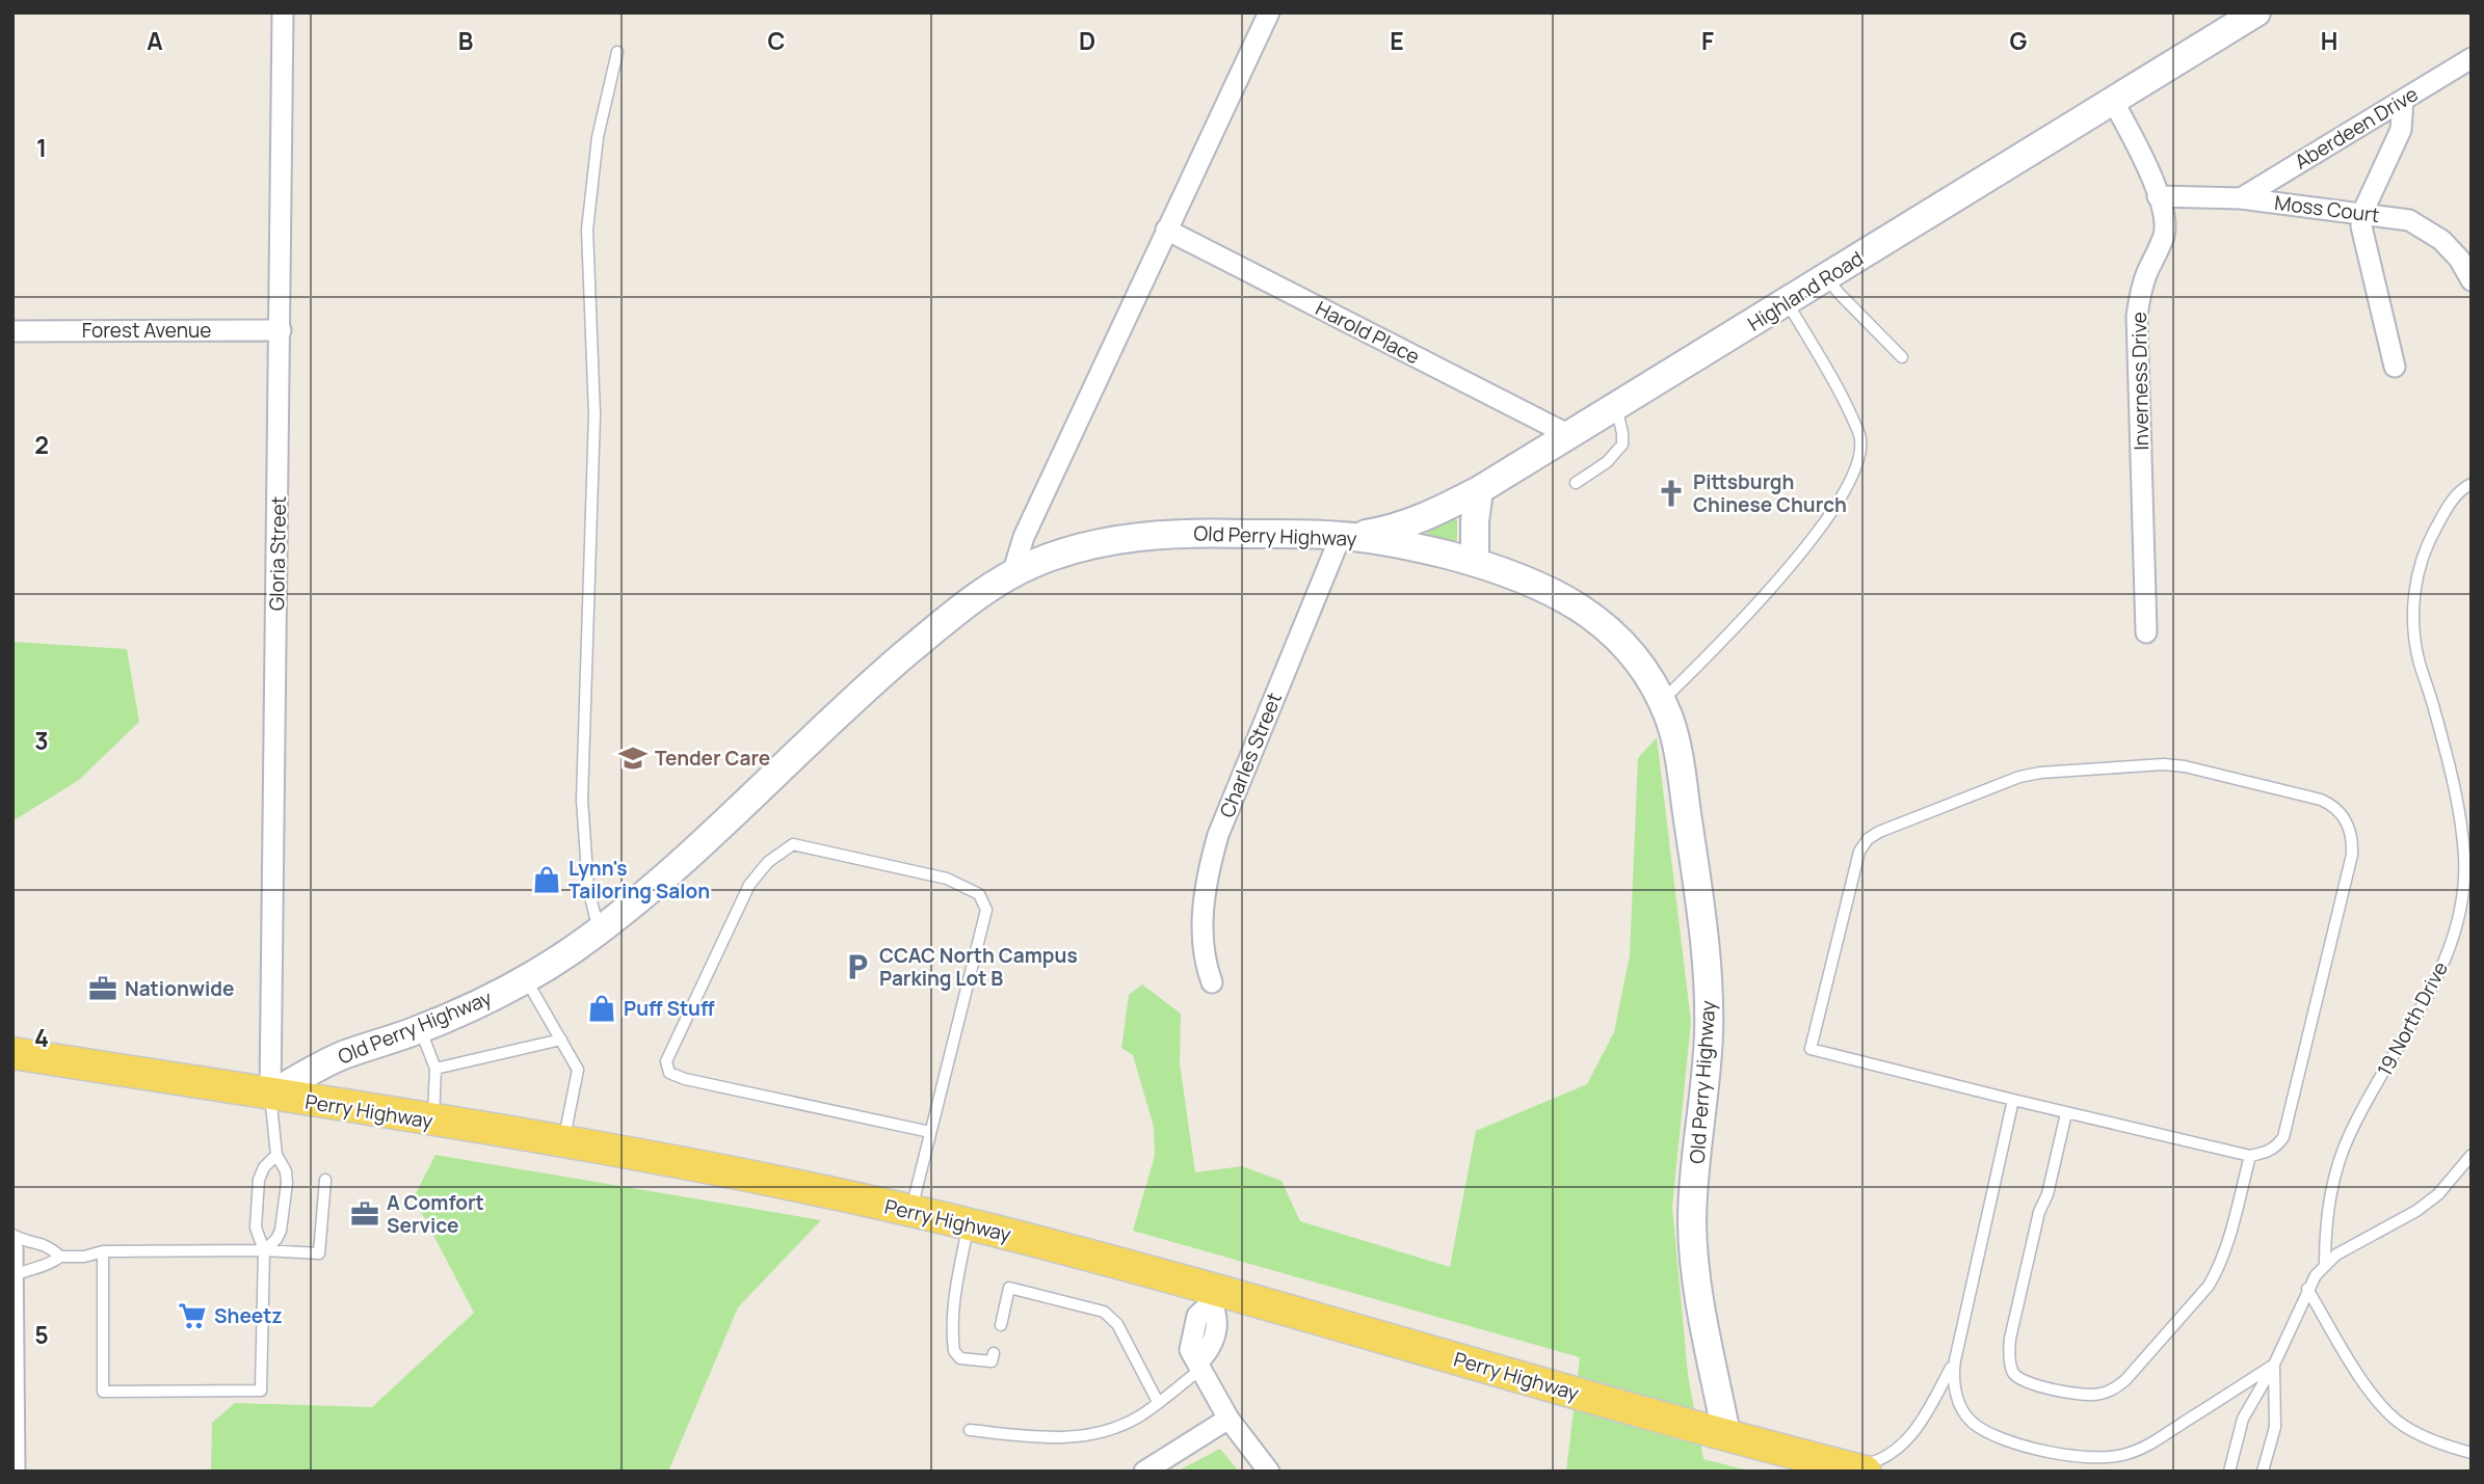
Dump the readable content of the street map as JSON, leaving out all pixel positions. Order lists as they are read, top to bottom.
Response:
{
  "streets": {
    "main road": ["Perry Highway"],
    "street": [
      "Aberdeen Drive",
      "Moss Court",
      "Highland Road",
      "Forest Avenue",
      "Harold Place",
      "Inverness Drive",
      "Old Perry Highway",
      "Gloria Street",
      "Charles Street"
    ],
    "lane": ["19 North Drive"]
  },
  "crossings": [
    ["Aberdeen Drive", "Moss Court"],
    ["Moss Court", "Inverness Drive"],
    ["Highland Road", "Harold Place"],
    ["Highland Road", "Inverness Drive"],
    ["Highland Road", "Old Perry Highway"],
    ["Highland Road", "Charles Street"],
    ["Forest Avenue", "Gloria Street"],
    ["Old Perry Highway", "Gloria Street"],
    ["Old Perry Highway", "Charles Street"],
    ["Old Perry Highway", "Perry Highway"],
    ["Gloria Street", "Perry Highway"]
  ],
  "places": {
    "church": ["Pittsburgh Chinese Church"],
    "school or university": ["Tender Care"],
    "shop": ["Lynn's Tailoring Salon", "Puff Stuff"],
    "parking": ["CCAC North Campus Parking Lot B"],
    "office": ["Nationwide", "A Comfort Service"],
    "supermarket": ["Sheetz"]
  },
  "grid": {
    "columns": [
      "A",
      "B",
      "C",
      "D",
      "E",
      "F",
      "G",
      "H"
    ],
    "rows": [
      "1",
      "2",
      "3",
      "4",
      "5"
    ]
  }
}
